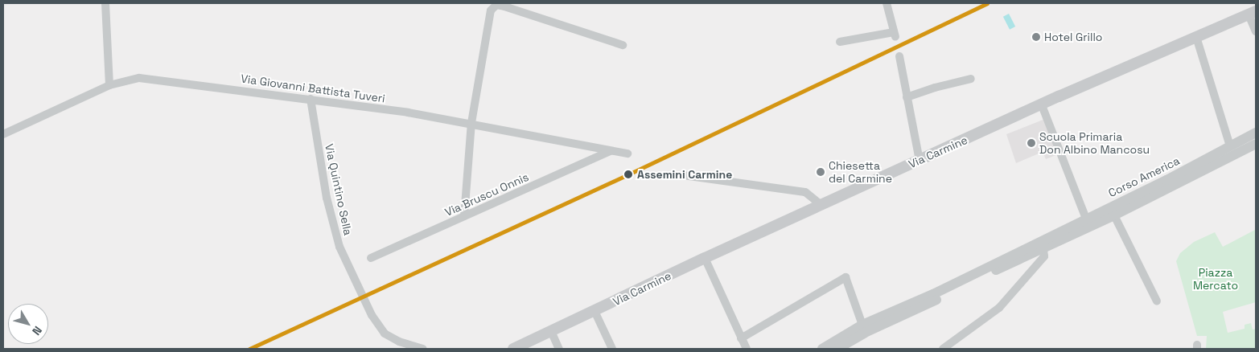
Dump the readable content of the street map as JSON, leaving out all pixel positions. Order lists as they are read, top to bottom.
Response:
{
  "streets": {
    "main road": ["Via Carmine"],
    "street": [
      "Via Giovanni Battista Tuveri",
      "Corso America",
      "Via Quintino Sella",
      "Via Bruscu Onnis"
    ]
  },
  "crossings": [
    ["Via Giovanni Battista Tuveri", "Via Quintino Sella"],
    ["Via Giovanni Battista Tuveri", "Via Bruscu Onnis"]
  ],
  "parks": ["Piazza Mercato"],
  "places": [
    "Hotel Grillo",
    "Scuola Primaria Don Albino Mancosu",
    "Chiesetta del Carmine",
    "Assemini Carmine"
  ],
  "north": "bottom right"
}
